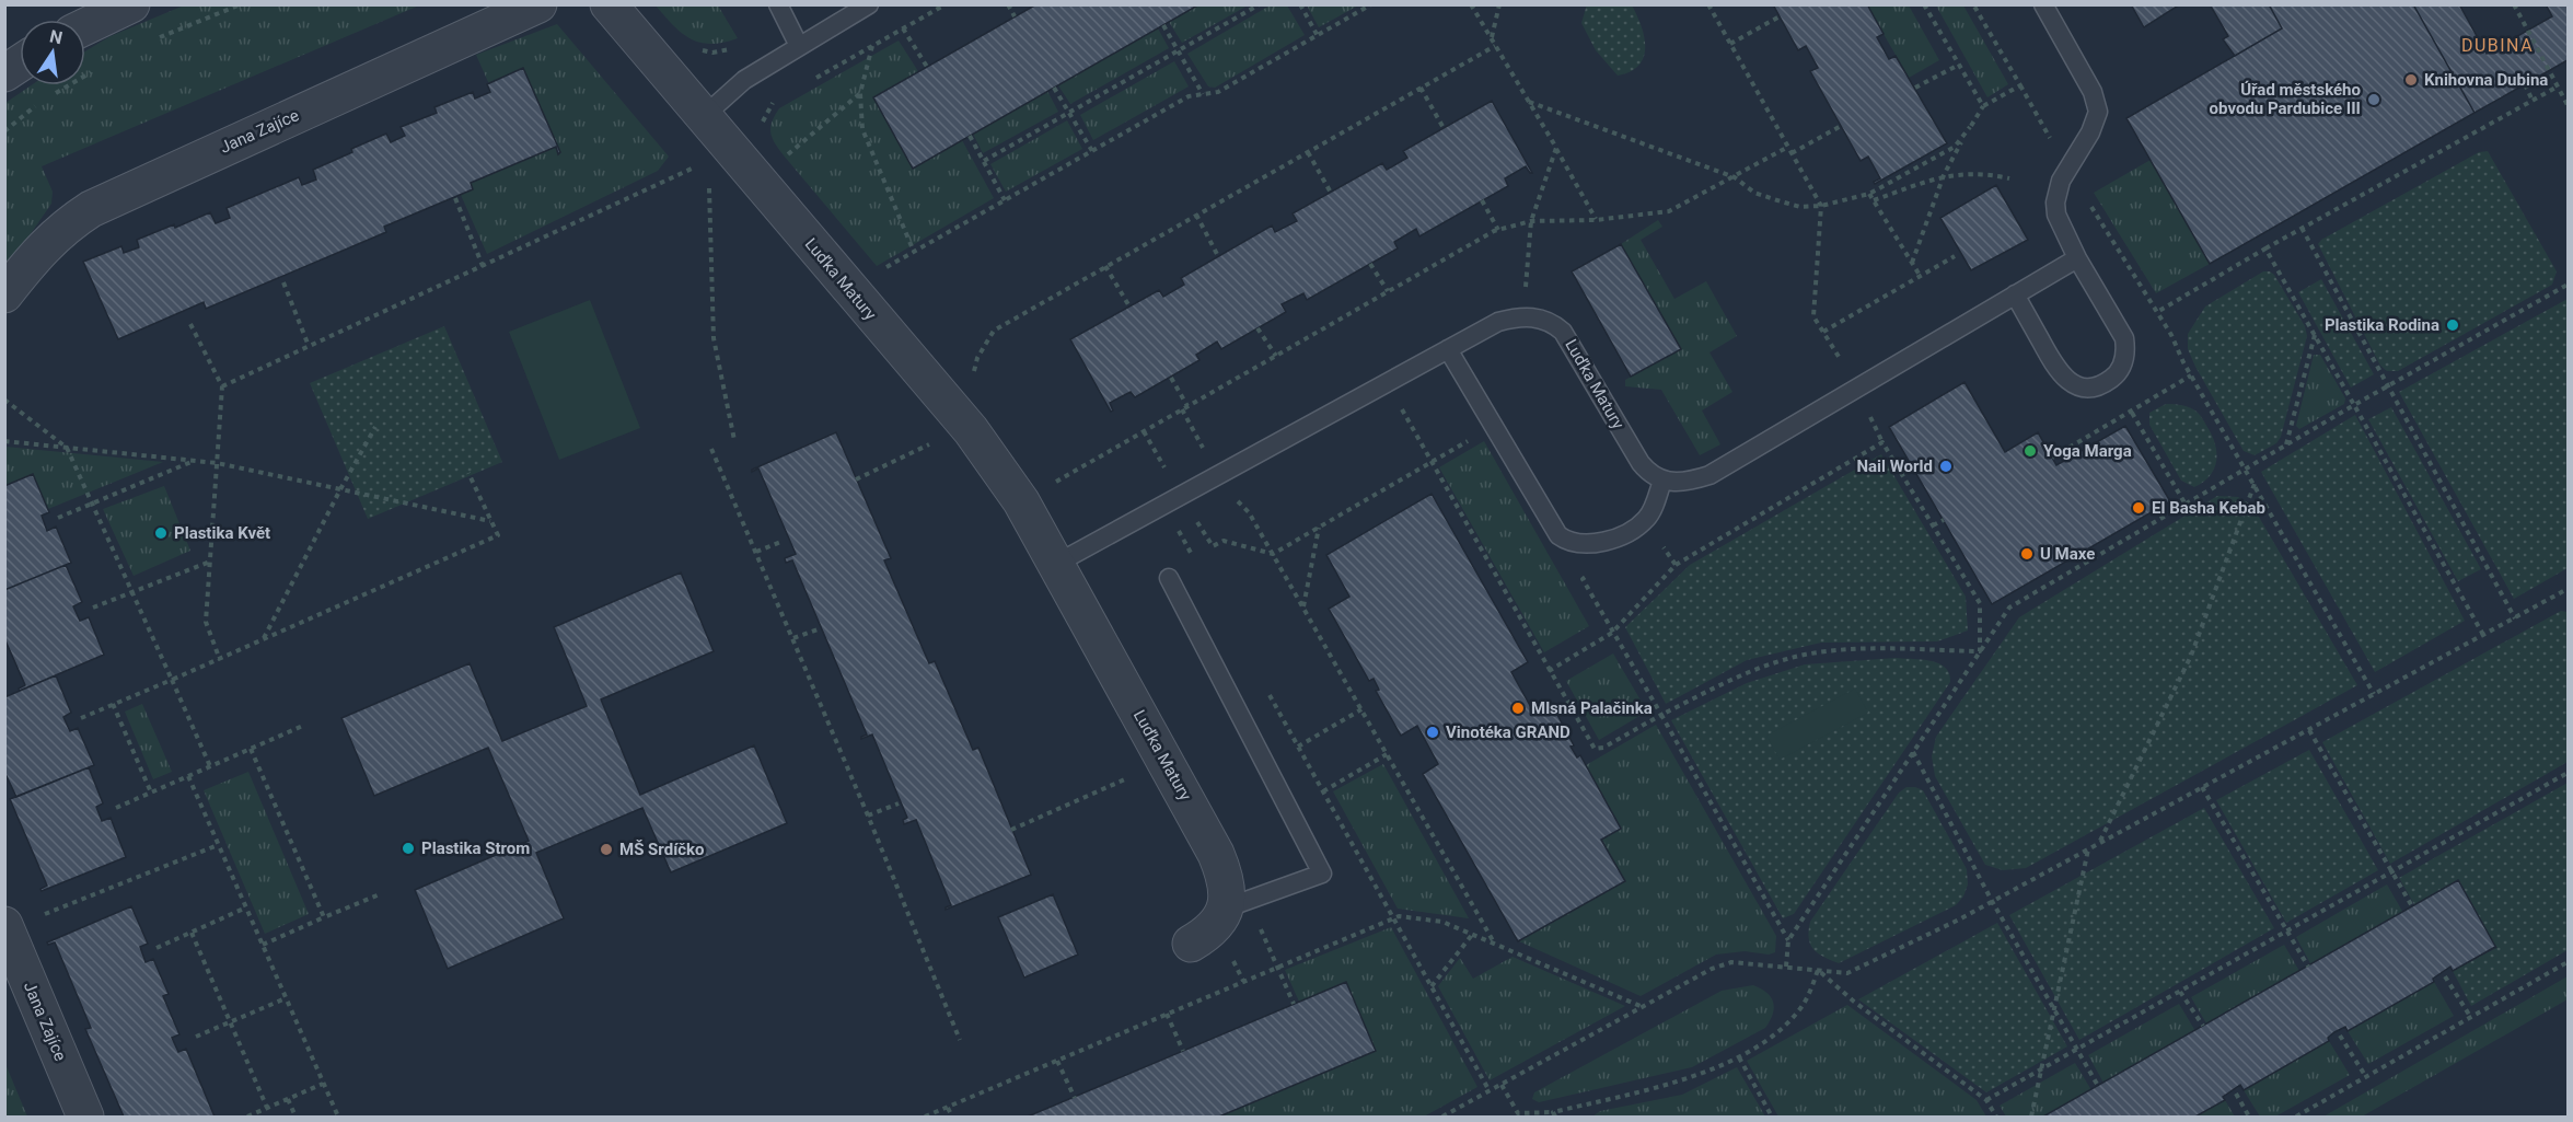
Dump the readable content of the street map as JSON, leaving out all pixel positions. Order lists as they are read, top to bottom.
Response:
{
  "streets": {
    "street": ["Jana Zajíce", "Luďka Matury"]
  },
  "districts": ["DUBINA"],
  "places": [
    "Knihovna Dubina",
    "Úřad městského obvodu Pardubice III",
    "Plastika Rodina",
    "Yoga Marga",
    "Nail World",
    "El Basha Kebab",
    "Plastika Květ",
    "U Maxe",
    "Mlsná Palačinka",
    "Vinotéka GRAND",
    "Plastika Strom",
    "MŠ Srdíčko"
  ],
  "north": "top"
}
